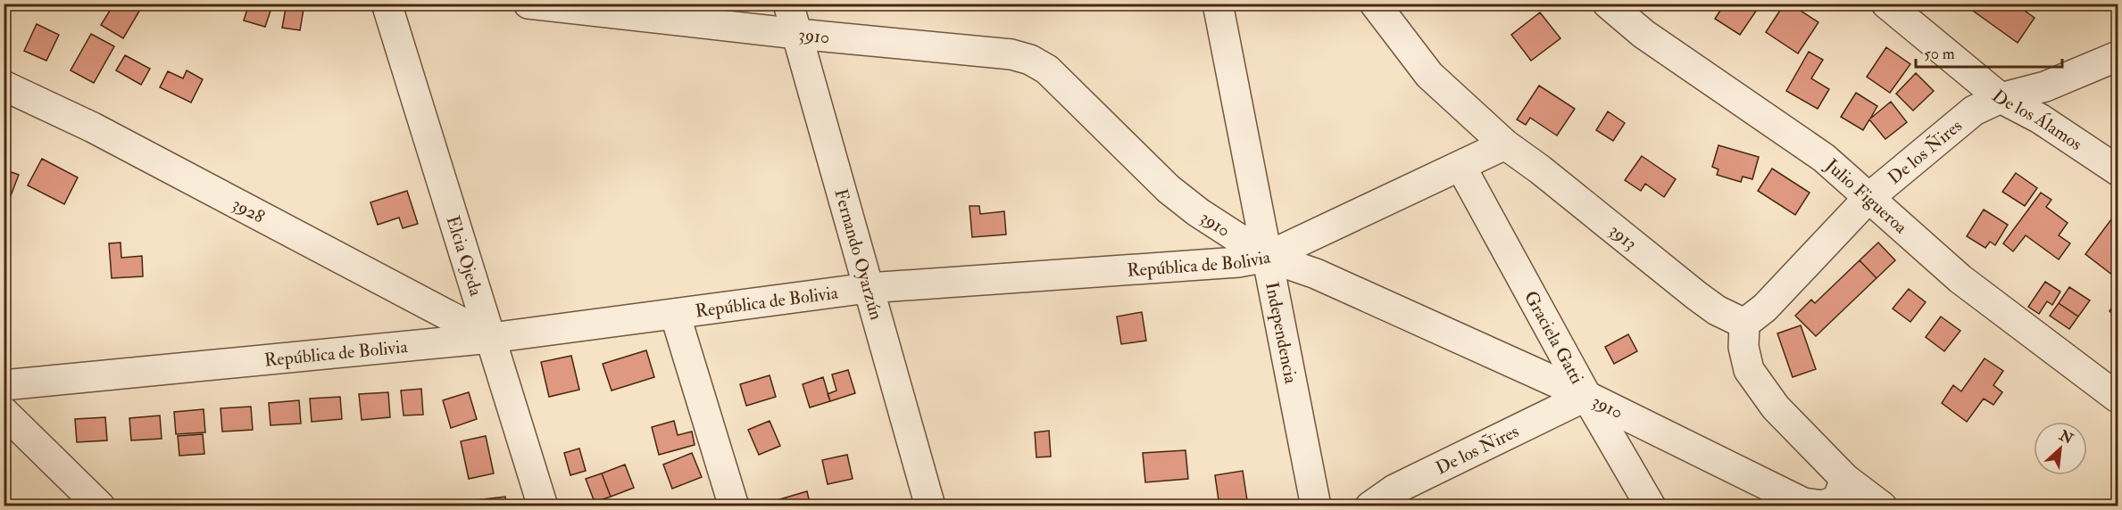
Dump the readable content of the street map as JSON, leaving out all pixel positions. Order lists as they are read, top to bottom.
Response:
{
  "streets": {
    "street": [
      "3910",
      "De los Álamos",
      "De los Ñires",
      "Julio Figueroa",
      "3928",
      "3913",
      "Elcia Ojeda",
      "Fernando Oyarzún",
      "República de Bolivia",
      "Independencia",
      "Graciela Gatti"
    ]
  },
  "crossings": [
    ["3910", "De los Ñires"],
    ["3910", "Fernando Oyarzún"],
    ["3910", "República de Bolivia"],
    ["3910", "Independencia"],
    ["3910", "Graciela Gatti"],
    ["De los Álamos", "De los Ñires"],
    ["De los Ñires", "Julio Figueroa"],
    ["De los Ñires", "3913"],
    ["De los Ñires", "Graciela Gatti"],
    ["3928", "Elcia Ojeda"],
    ["3928", "República de Bolivia"],
    ["3913", "República de Bolivia"],
    ["Elcia Ojeda", "República de Bolivia"],
    ["Fernando Oyarzún", "República de Bolivia"],
    ["República de Bolivia", "Independencia"],
    ["República de Bolivia", "Graciela Gatti"]
  ],
  "scale_bar": "50 m",
  "north": "top right"
}
